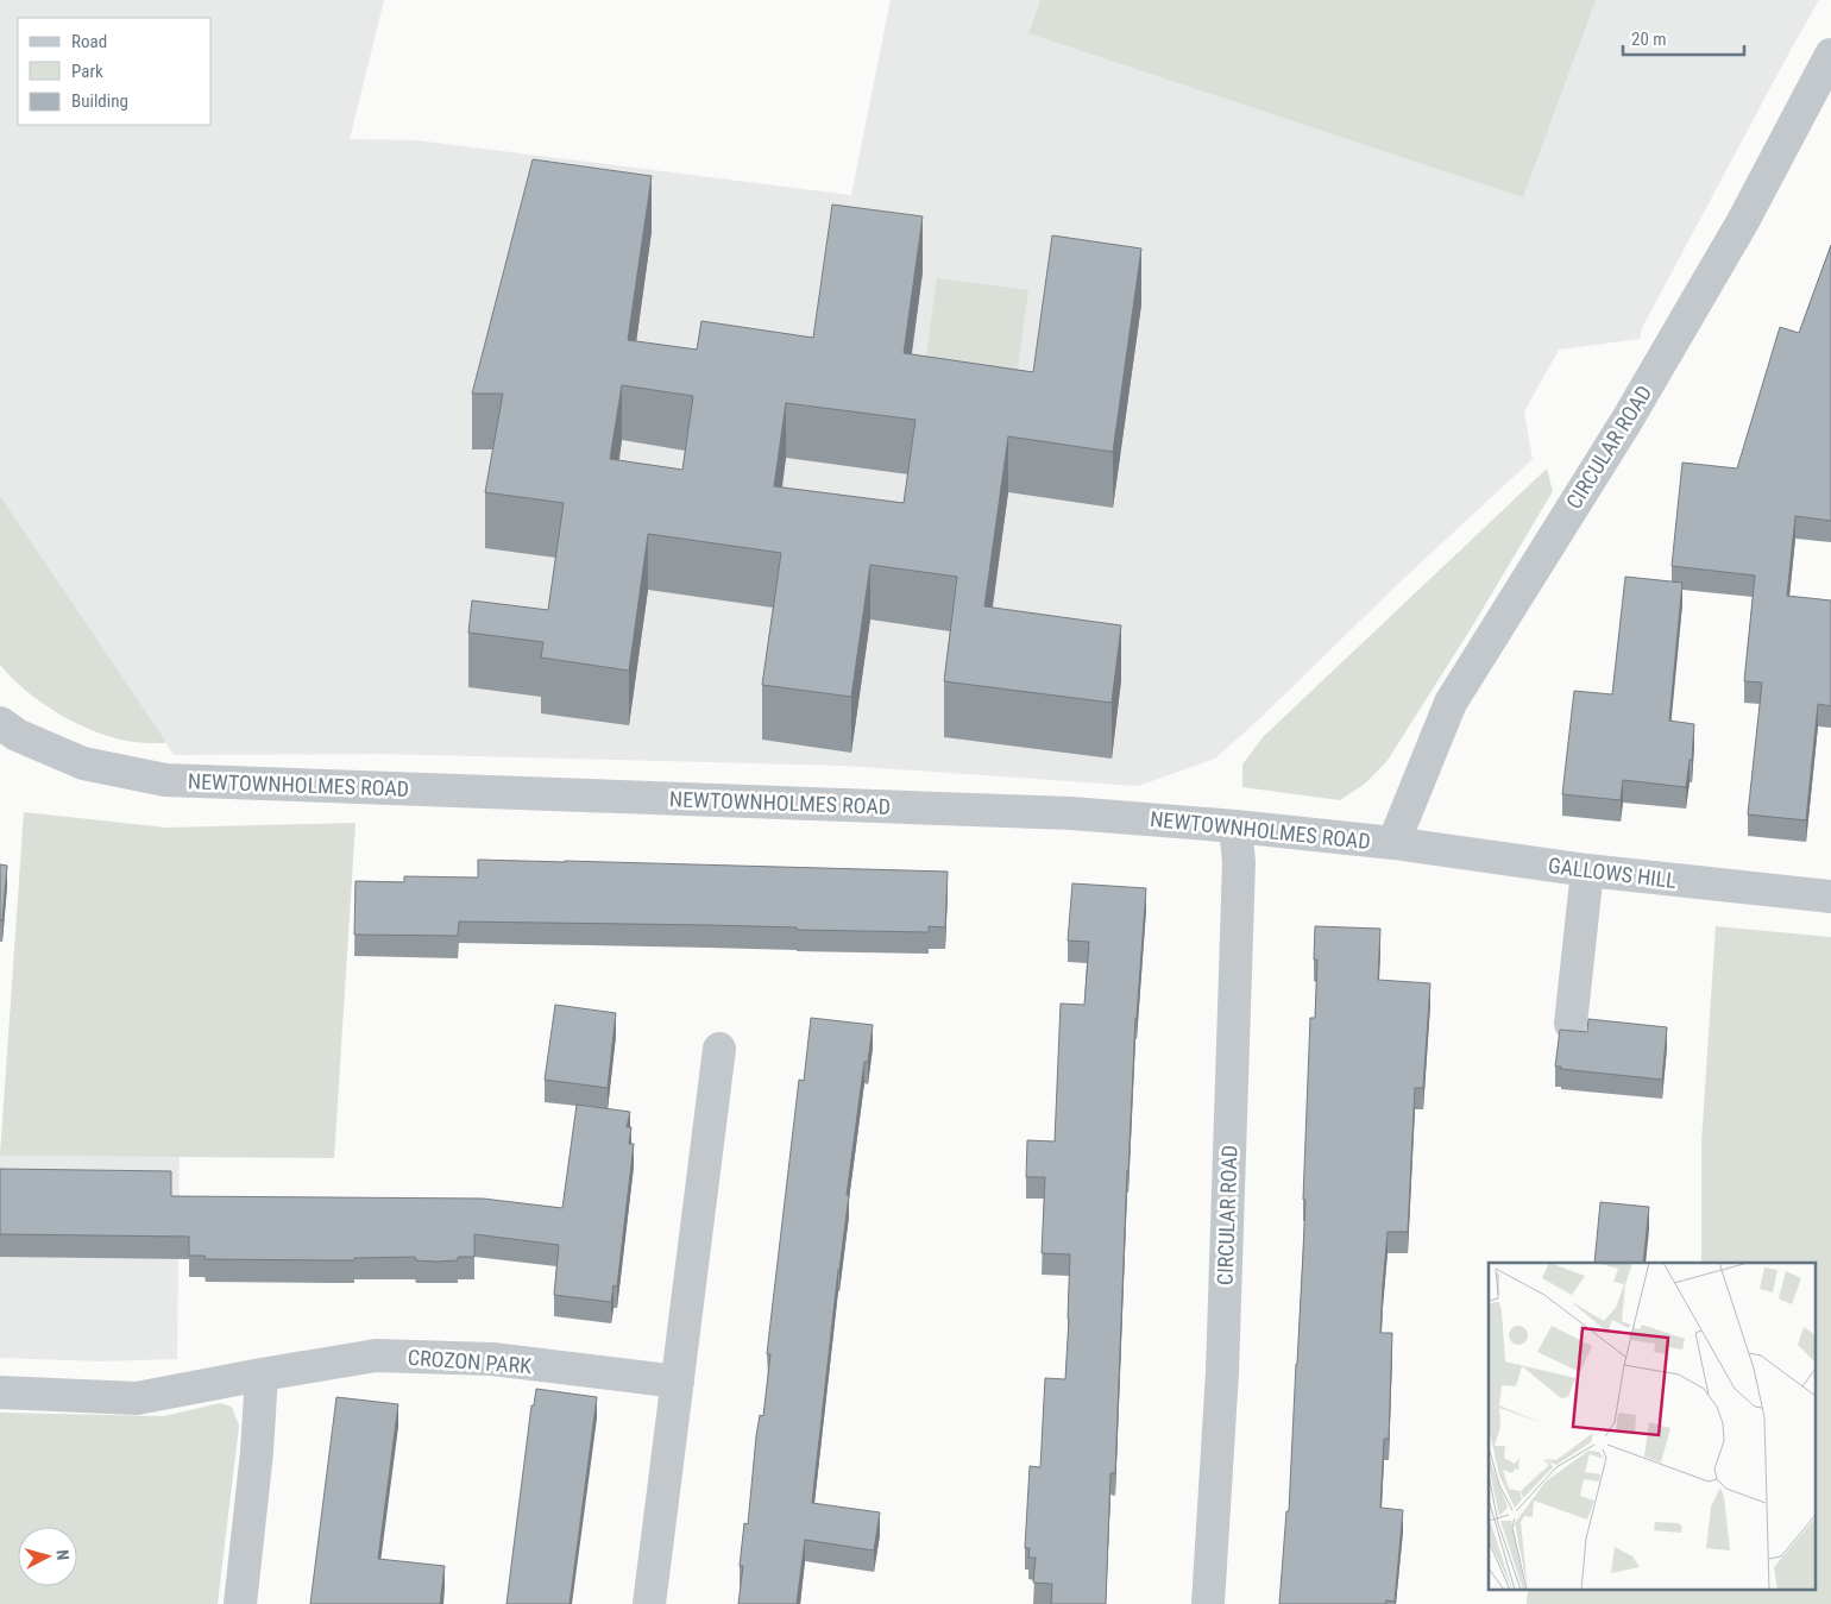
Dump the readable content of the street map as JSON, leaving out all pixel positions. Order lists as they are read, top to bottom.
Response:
{
  "streets": {
    "street": [
      "CIRCULAR ROAD",
      "NEWTOWNHOLMES ROAD",
      "GALLOWS HILL",
      "CROZON PARK"
    ]
  },
  "crossings": [
    ["CIRCULAR ROAD", "NEWTOWNHOLMES ROAD"],
    ["CIRCULAR ROAD", "GALLOWS HILL"],
    ["NEWTOWNHOLMES ROAD", "GALLOWS HILL"]
  ],
  "legend": ["Road", "Park", "Building"],
  "scale_bar": "20 m",
  "north": "right"
}
